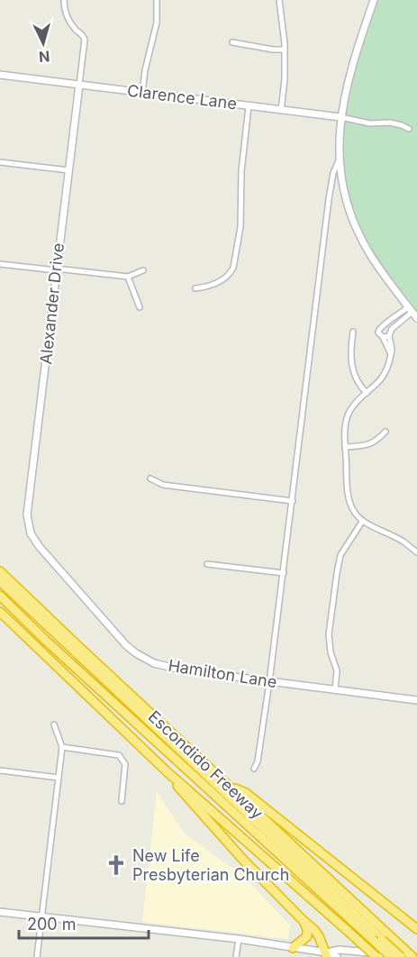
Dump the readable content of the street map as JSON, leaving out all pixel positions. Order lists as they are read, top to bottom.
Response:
{
  "streets": {
    "highway": ["Escondido Freeway"],
    "street": ["Clarence Lane", "Alexander Drive", "Hamilton Lane"]
  },
  "crossings": [
    ["Clarence Lane", "Alexander Drive"],
    ["Alexander Drive", "Hamilton Lane"]
  ],
  "places": {
    "church": ["New Life Presbyterian Church"]
  },
  "scale_bar": "200 m",
  "north": "bottom"
}
